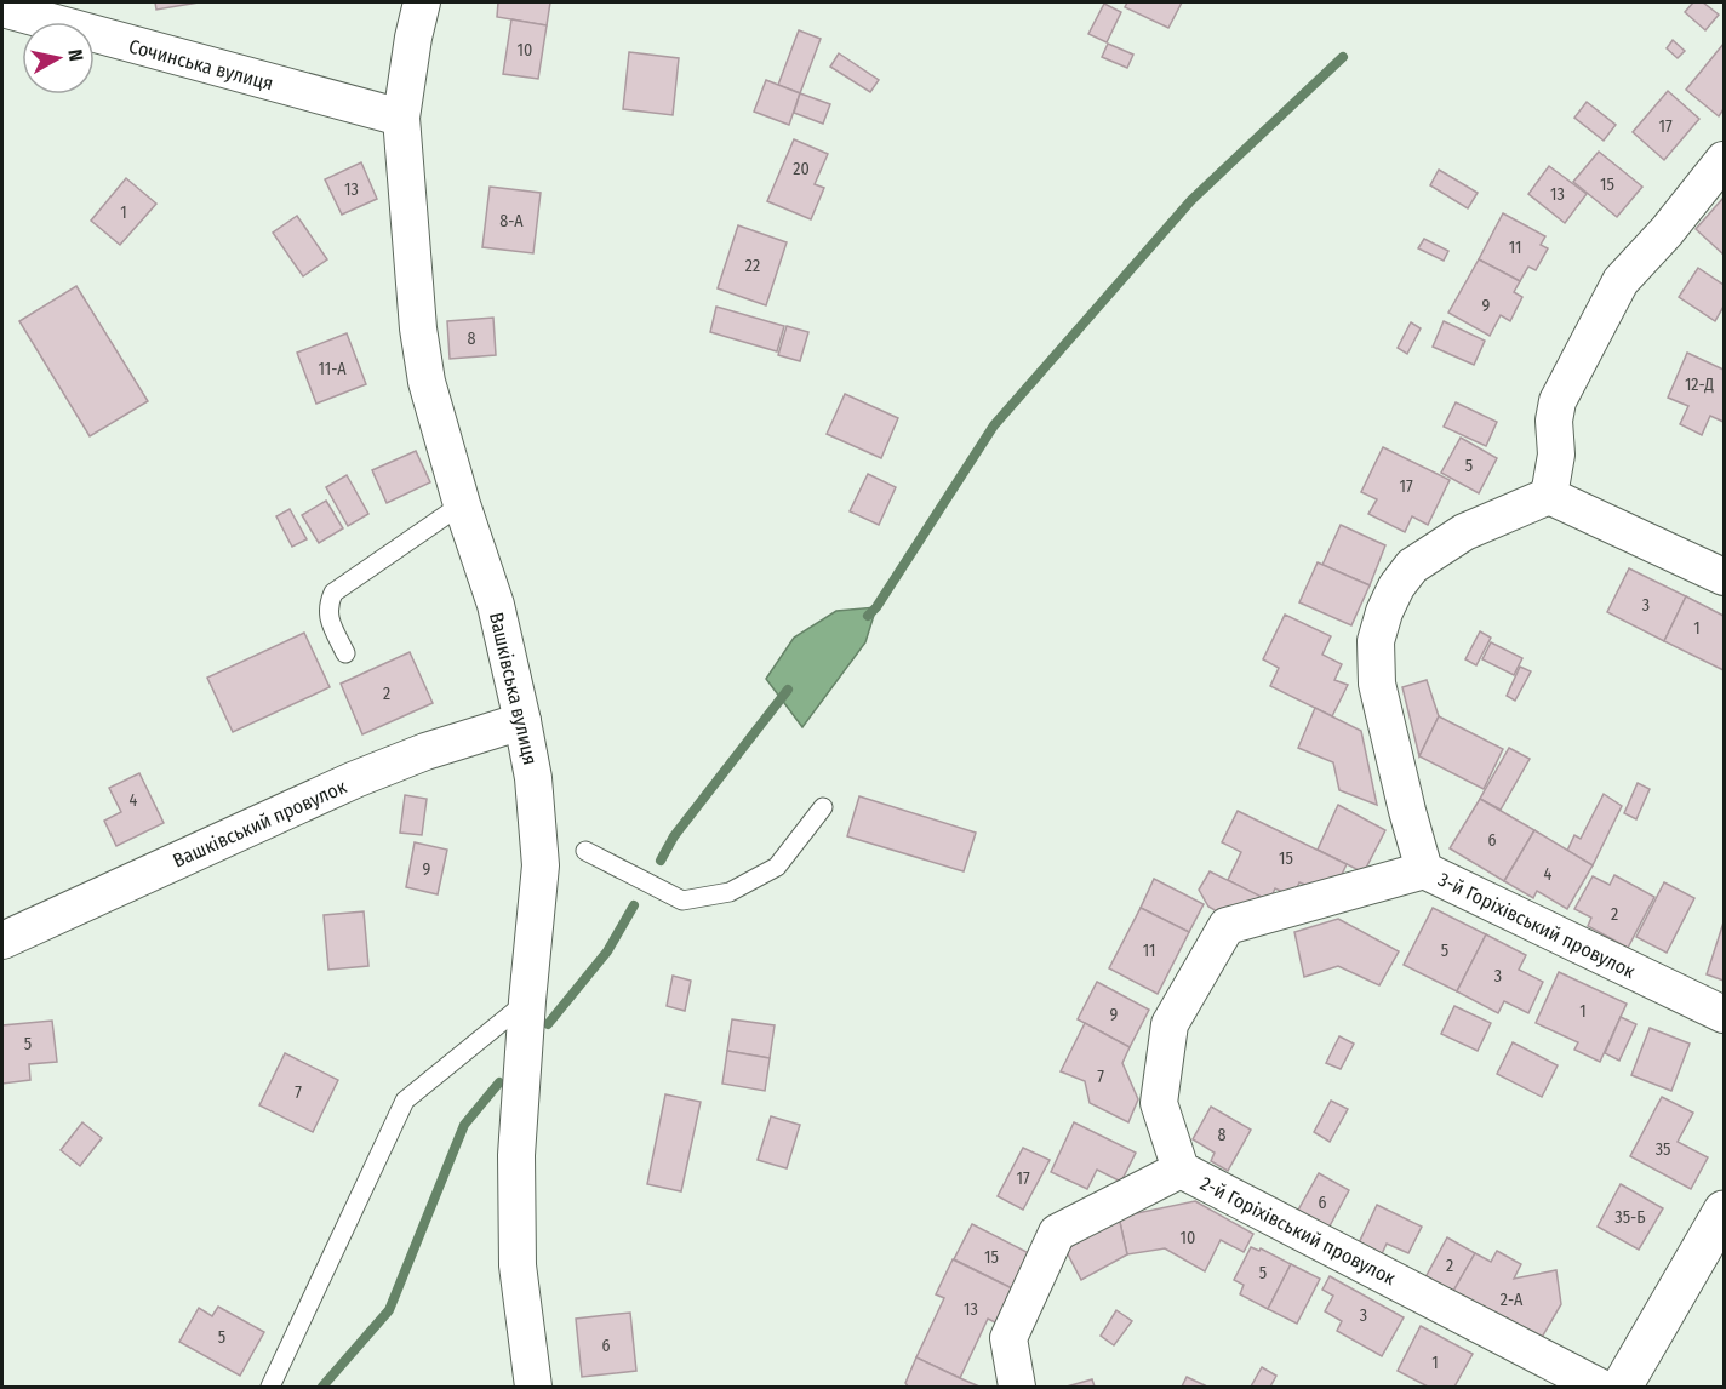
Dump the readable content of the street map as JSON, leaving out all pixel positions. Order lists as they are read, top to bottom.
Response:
{
  "streets": {
    "street": [
      "Сочинська вулиця",
      "Вашківська вулиця",
      "Вашківський провулок",
      "3-й Горіхівський провулок",
      "2-й Горіхівський провулок"
    ]
  },
  "crossings": [
    ["Сочинська вулиця", "Вашківська вулиця"],
    ["Вашківська вулиця", "Вашківський провулок"],
    ["3-й Горіхівський провулок", "2-й Горіхівський провулок"]
  ],
  "house_numbers": [
    "10",
    "17",
    "20",
    "15",
    "13",
    "13",
    "1",
    "8-А",
    "11",
    "22",
    "9",
    "8",
    "11-А",
    "12-Д",
    "5",
    "17",
    "3",
    "1",
    "2",
    "4",
    "6",
    "15",
    "9",
    "4",
    "2",
    "11",
    "5",
    "3",
    "1",
    "9",
    "5",
    "7",
    "7",
    "8",
    "35",
    "17",
    "6",
    "35-Б",
    "10",
    "15",
    "2",
    "5",
    "2-А",
    "13",
    "3",
    "5",
    "6",
    "1"
  ],
  "north": "right"
}
